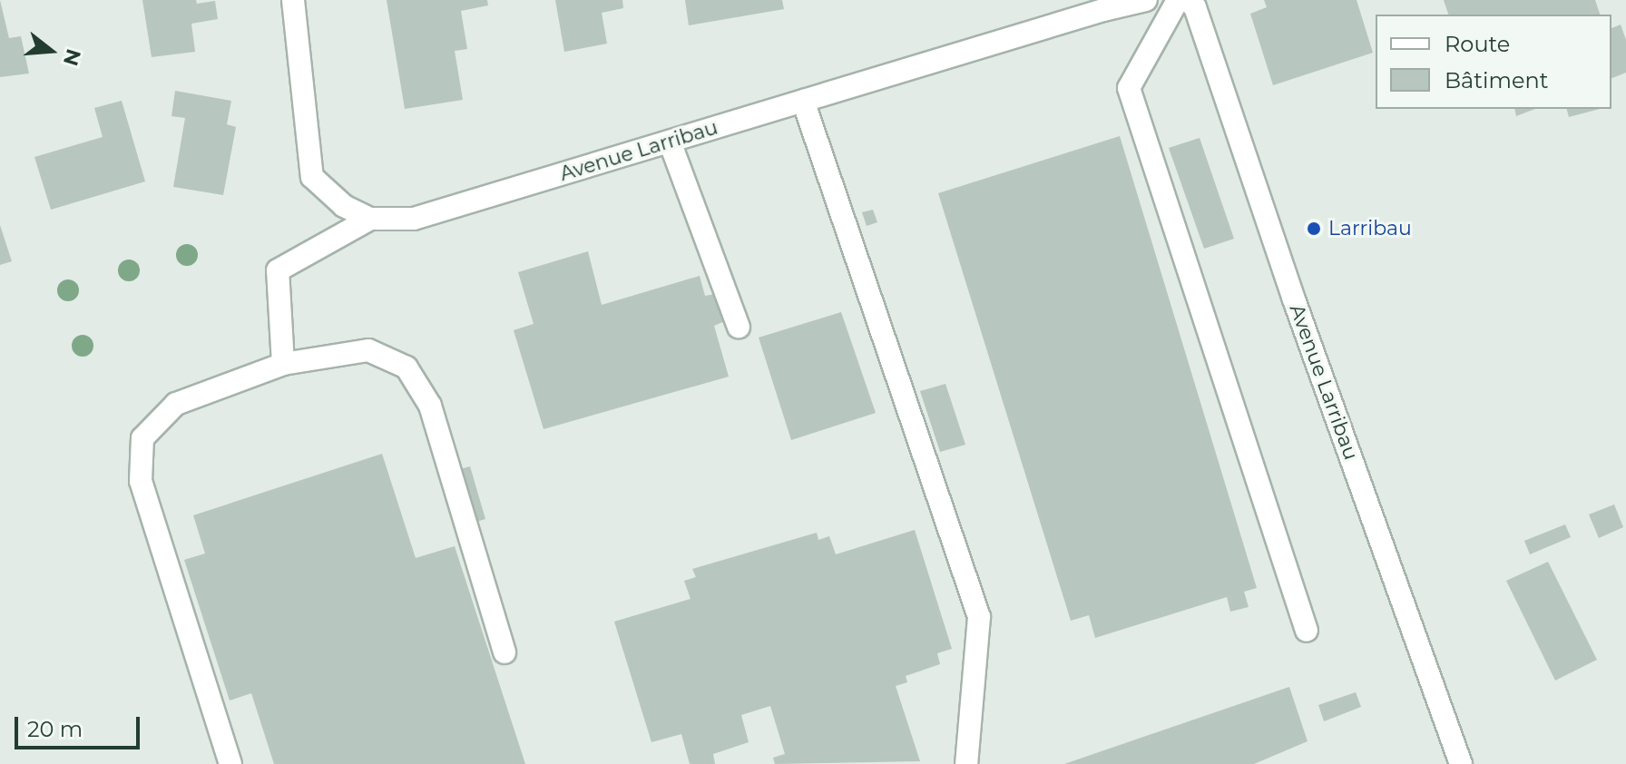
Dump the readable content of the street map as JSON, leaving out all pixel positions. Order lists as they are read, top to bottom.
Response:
{
  "streets": {
    "street": ["Avenue Larribau"]
  },
  "places": ["Larribau"],
  "legend": ["Route", "Bâtiment"],
  "scale_bar": "20 m",
  "north": "right"
}
